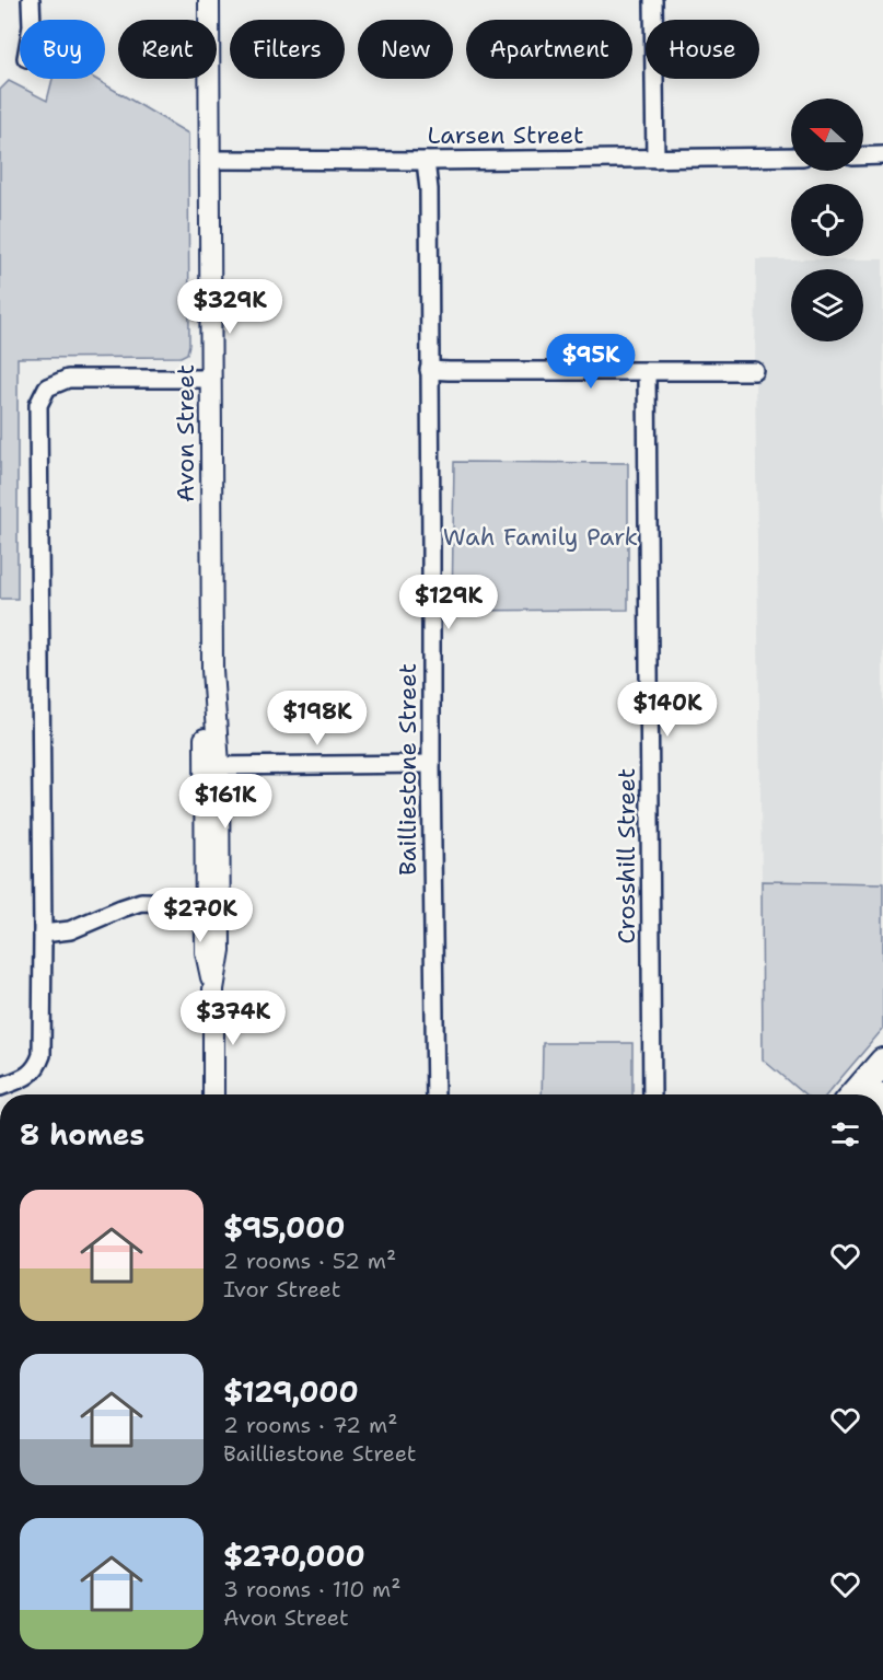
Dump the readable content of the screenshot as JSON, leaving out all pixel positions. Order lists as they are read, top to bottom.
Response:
{
  "streets": {
    "street": [
      "Larsen Street",
      "Avon Street",
      "Bailliestone Street",
      "Crosshill Street"
    ]
  },
  "crossings": [
    ["Larsen Street", "Avon Street"],
    ["Larsen Street", "Bailliestone Street"]
  ],
  "parks": ["Wah Family Park"],
  "north": "left",
  "page": {
    "chip": [
      "Buy",
      "Rent",
      "Filters",
      "New",
      "Apartment",
      "House"
    ],
    "price": [
      "$329K",
      "$95K",
      "$129K",
      "$140K",
      "$198K",
      "$161K",
      "$270K",
      "$374K"
    ],
    "heading": "8 homes",
    "list": [
      {
        "name": "$95,000",
        "note": "2 rooms · 52 m² · Ivor Street"
      },
      {
        "name": "$129,000",
        "note": "2 rooms · 72 m² · Bailliestone Street"
      },
      {
        "name": "$270,000",
        "note": "3 rooms · 110 m² · Avon Street"
      }
    ]
  }
}
